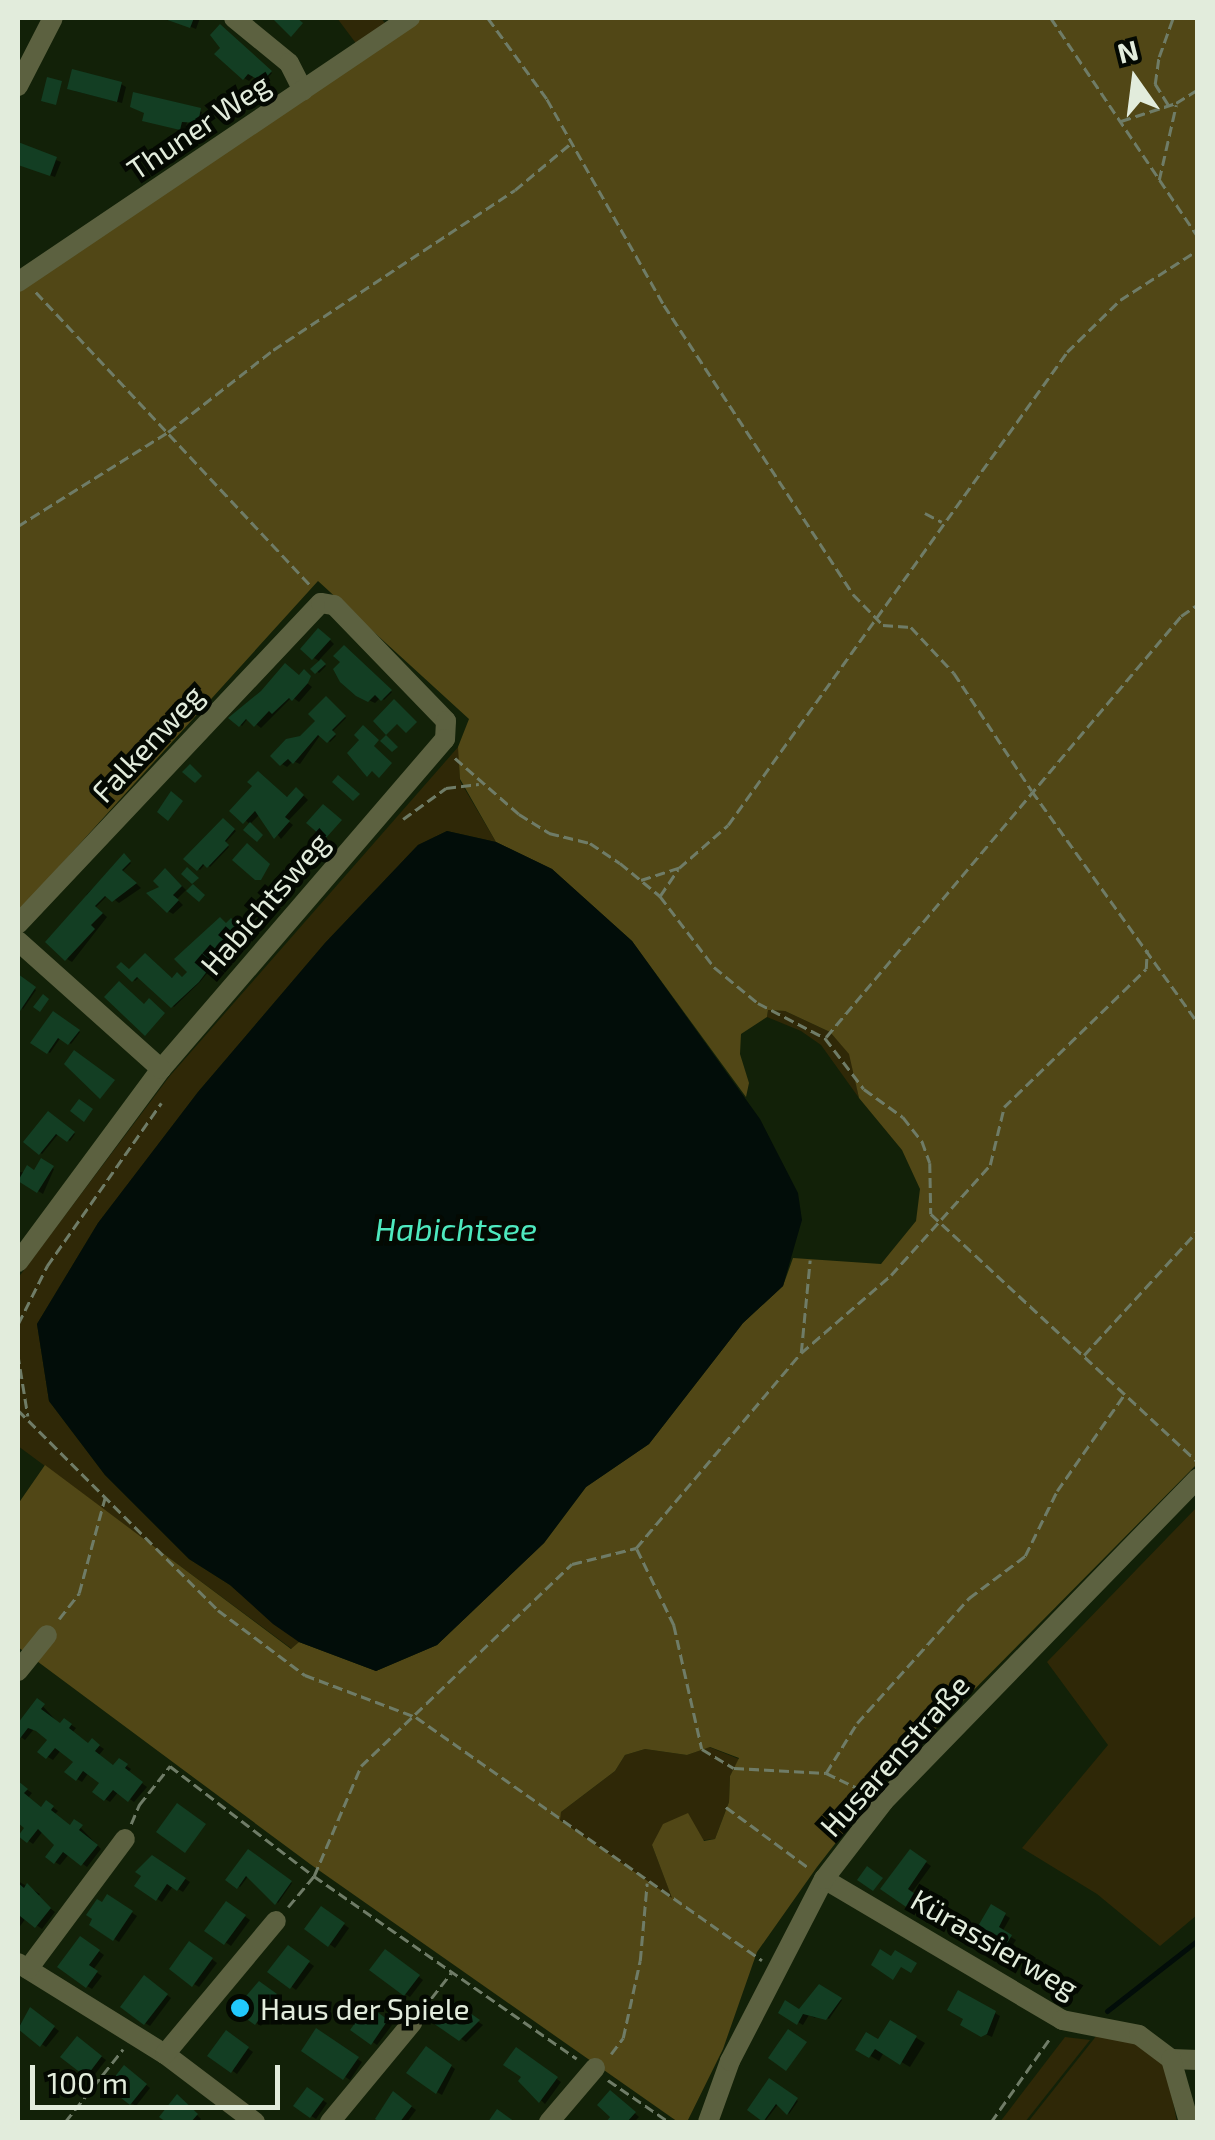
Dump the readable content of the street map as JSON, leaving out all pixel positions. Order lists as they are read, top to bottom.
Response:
{
  "streets": {
    "street": [
      "Thuner Weg",
      "Falkenweg",
      "Habichtsweg",
      "Husarenstraße",
      "Kürassierweg"
    ]
  },
  "crossings": [
    ["Husarenstraße", "Kürassierweg"]
  ],
  "water": ["Habichtsee"],
  "places": ["Haus der Spiele"],
  "scale_bar": "100 m",
  "north": "top"
}
